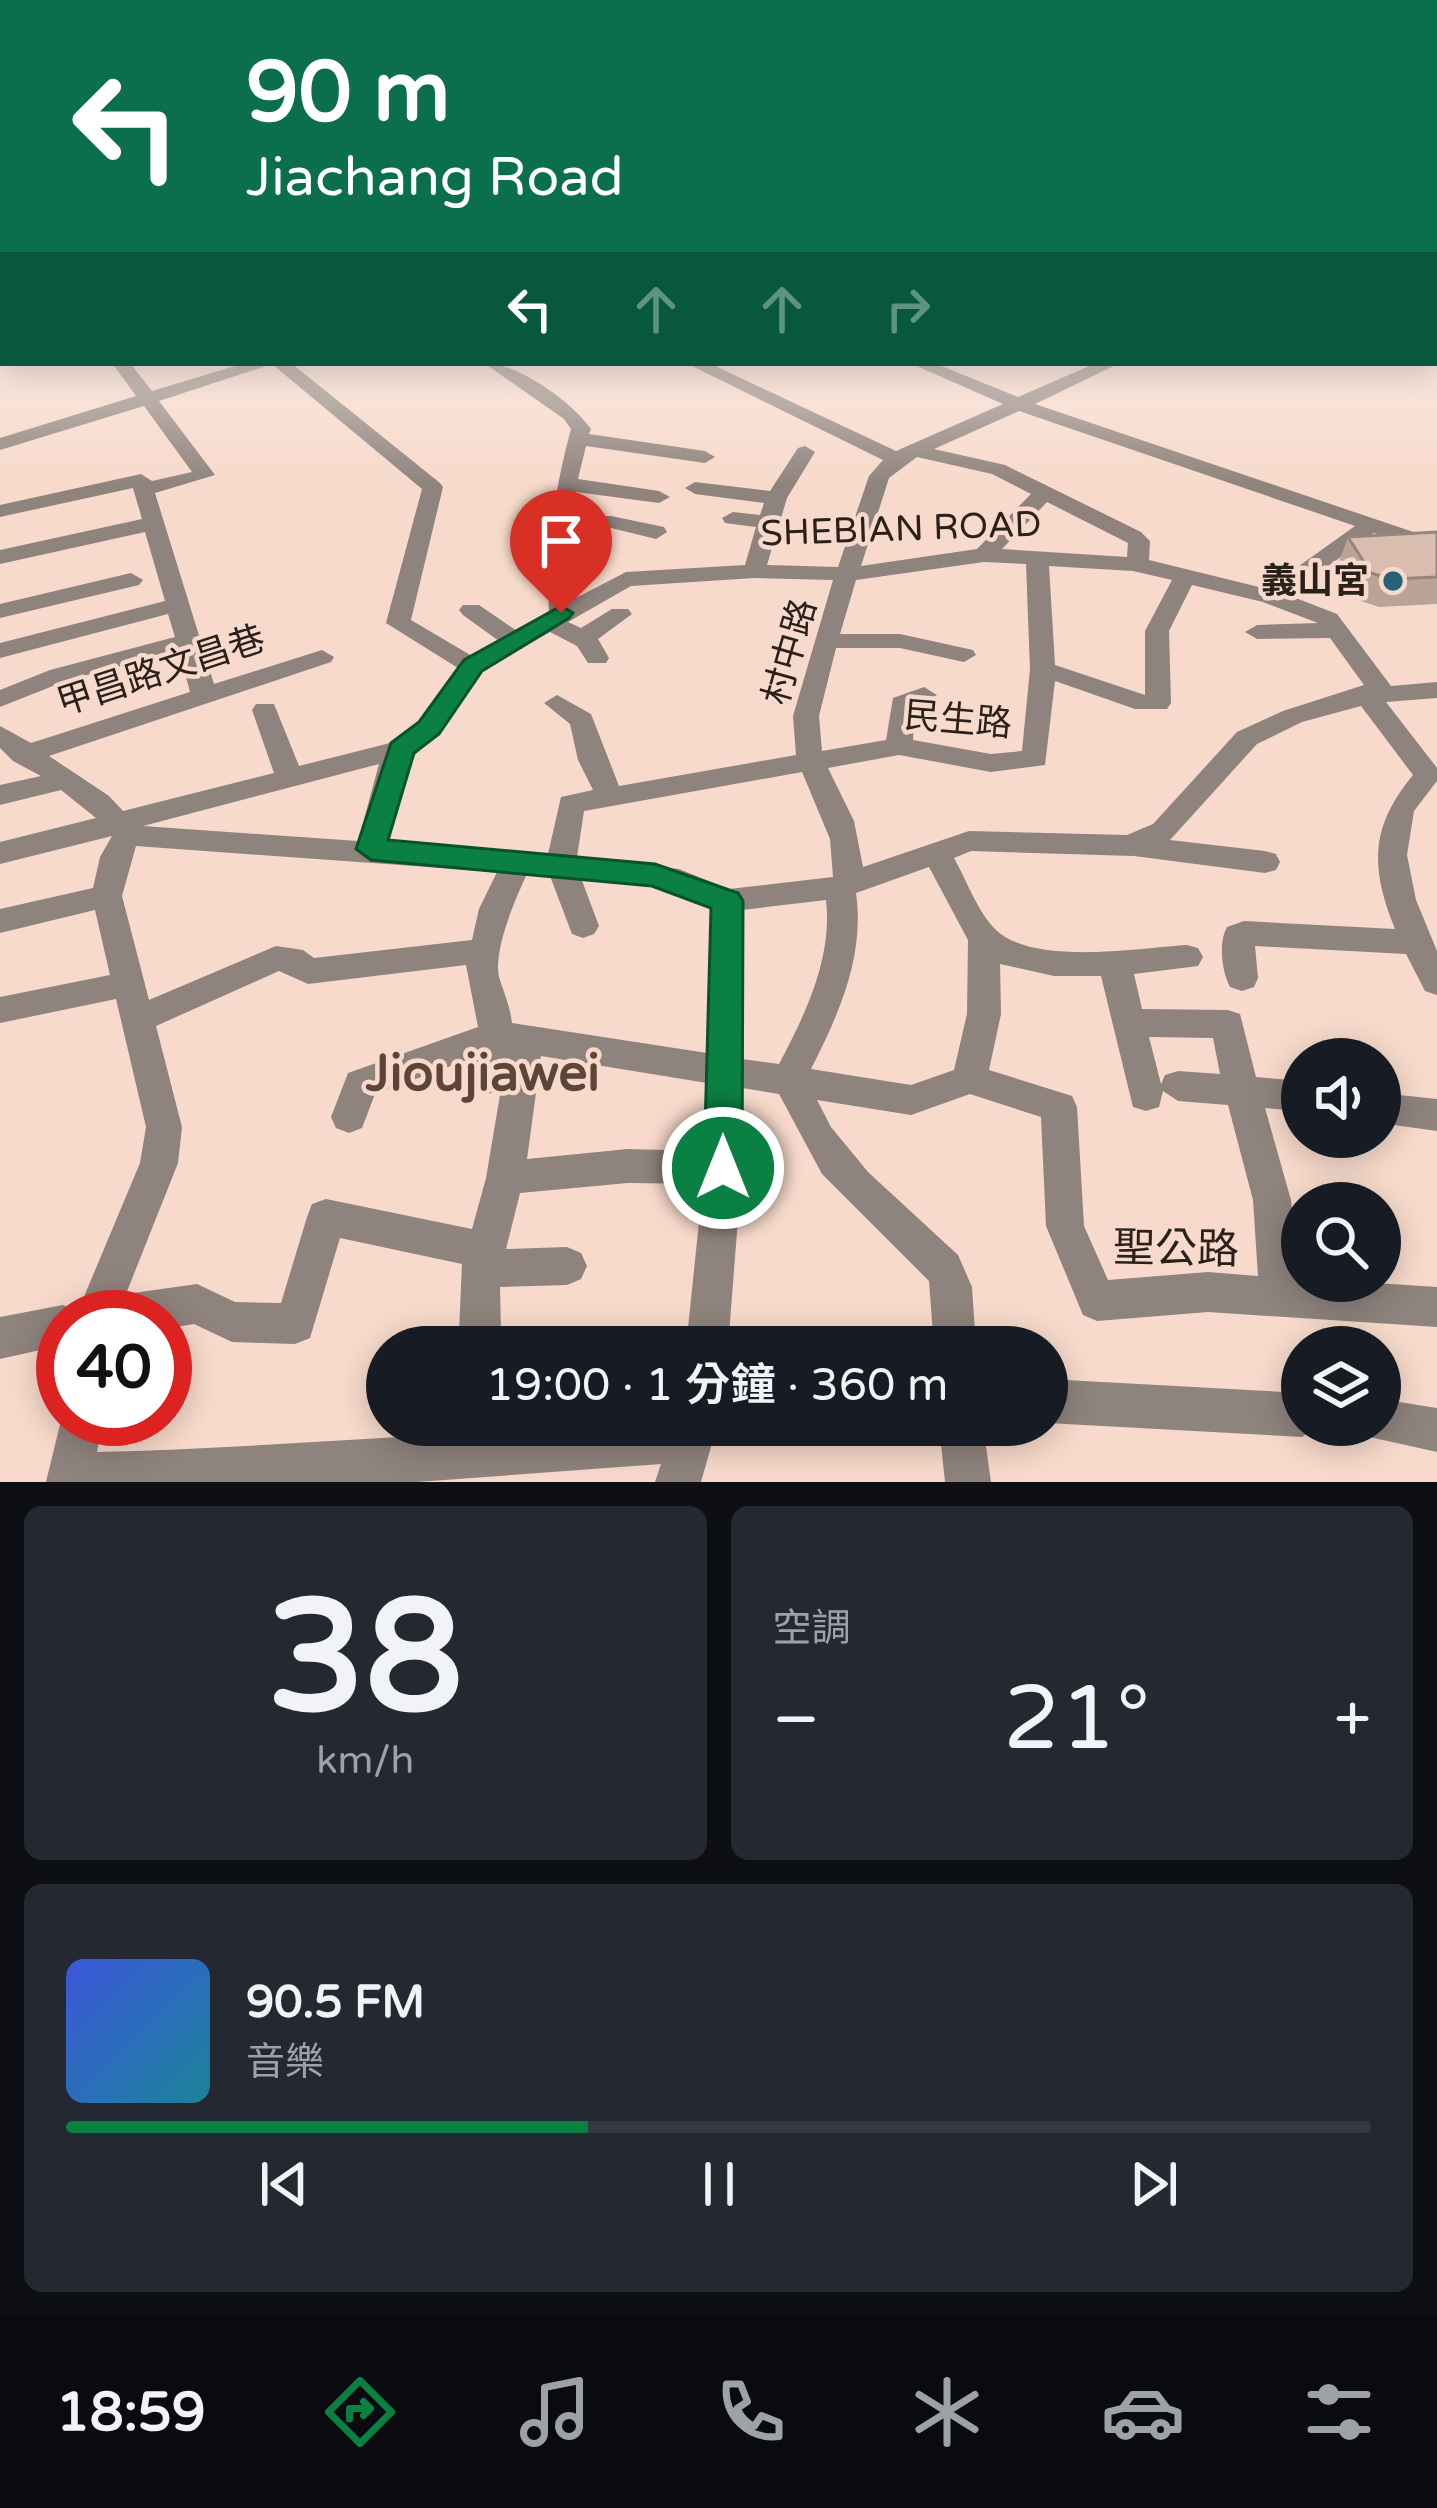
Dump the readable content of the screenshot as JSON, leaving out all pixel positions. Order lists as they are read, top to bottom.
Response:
{
  "streets": {
    "street": [
      "SHEBIAN ROAD",
      "村中路",
      "甲昌路文昌巷",
      "民生路",
      "聖公路"
    ]
  },
  "crossings": [
    ["SHEBIAN ROAD", "村中路"],
    ["SHEBIAN ROAD", "民生路"],
    ["村中路", "民生路"]
  ],
  "districts": ["Jioujiawei"],
  "places": ["義山宮"],
  "page": {
    "turn": ["90 m", "Jiachang Road"],
    "limit": "40",
    "trip": "19:00 · 1 分鐘 · 360 m",
    "tile": [
      ["38", "km/h"],
      "空調"
    ],
    "heat": ["−", "21°", "+"],
    "song": ["90.5 FM", "音樂"],
    "tabs": "18:59"
  }
}
